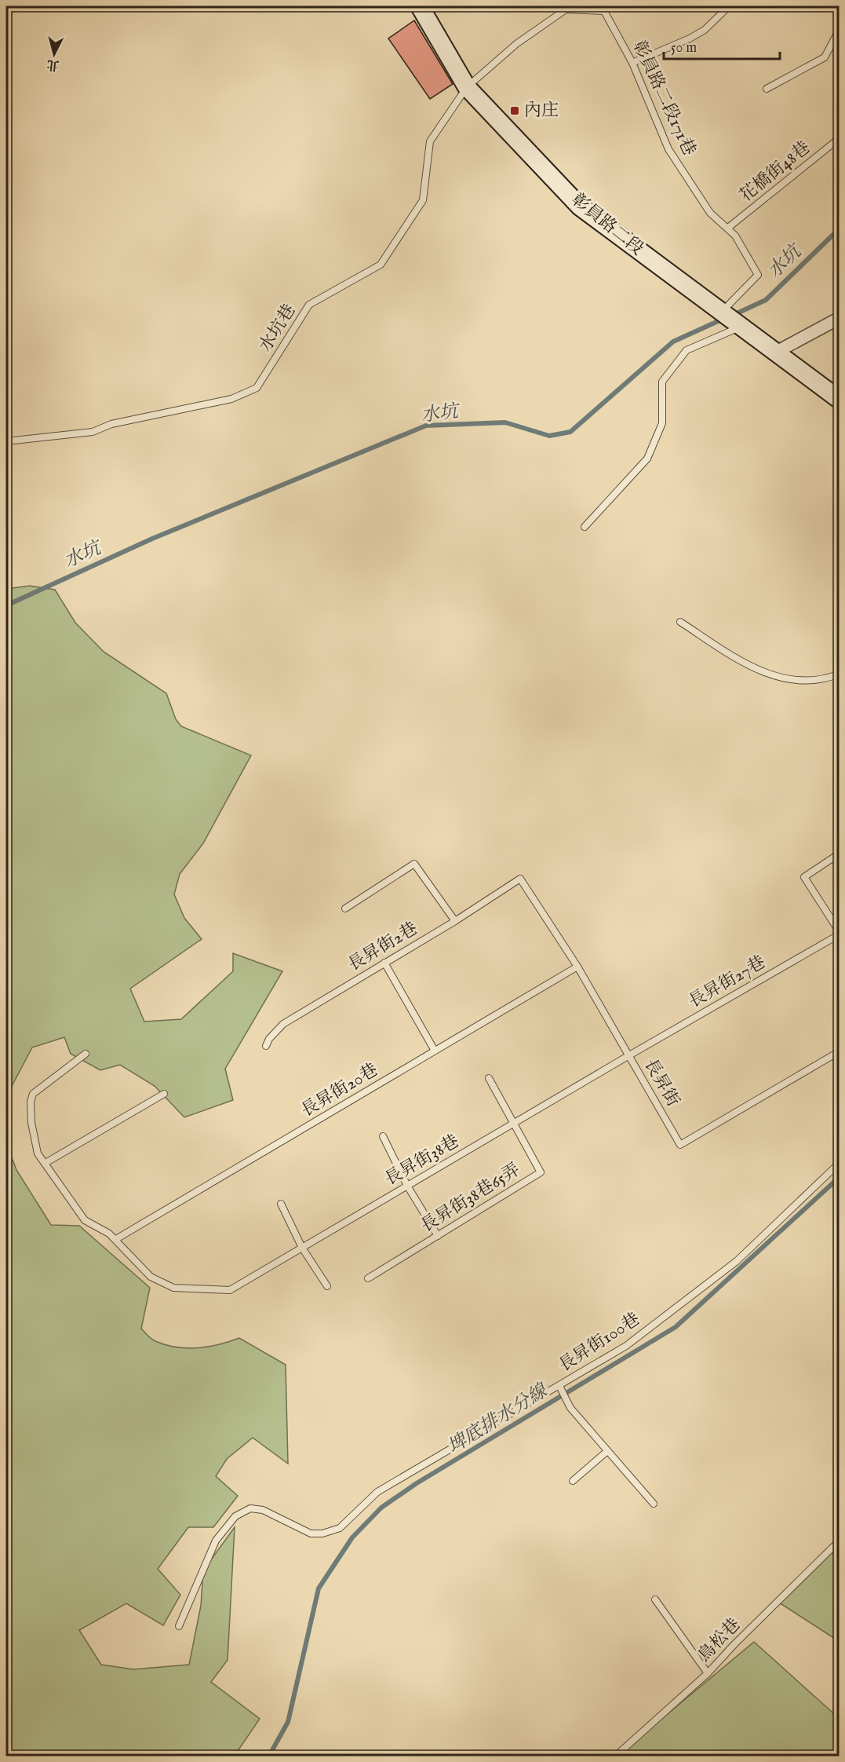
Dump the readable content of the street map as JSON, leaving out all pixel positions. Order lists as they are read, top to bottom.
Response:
{
  "streets": {
    "main road": ["彰員路二段"],
    "lane": [
      "彰員路二段171巷",
      "花橋街48巷",
      "水坑巷",
      "長昇街2巷",
      "長昇街27巷",
      "長昇街",
      "長昇街20巷",
      "長昇街38巷",
      "長昇街38巷65弄",
      "長昇街100巷",
      "鳥松巷"
    ]
  },
  "crossings": [
    ["彰員路二段171巷", "花橋街48巷"],
    ["彰員路二段171巷", "彰員路二段"],
    ["彰員路二段171巷", "水坑巷"],
    ["彰員路二段", "水坑巷"],
    ["長昇街2巷", "長昇街"],
    ["長昇街27巷", "長昇街"],
    ["長昇街27巷", "長昇街38巷"],
    ["長昇街", "長昇街20巷"],
    ["長昇街", "長昇街38巷"],
    ["長昇街20巷", "長昇街38巷"],
    ["長昇街38巷", "長昇街38巷65弄"]
  ],
  "water": ["水坑", "埤底排水分線"],
  "places": {
    "transit": ["內庄"]
  },
  "scale_bar": "50 m",
  "north": "bottom"
}
